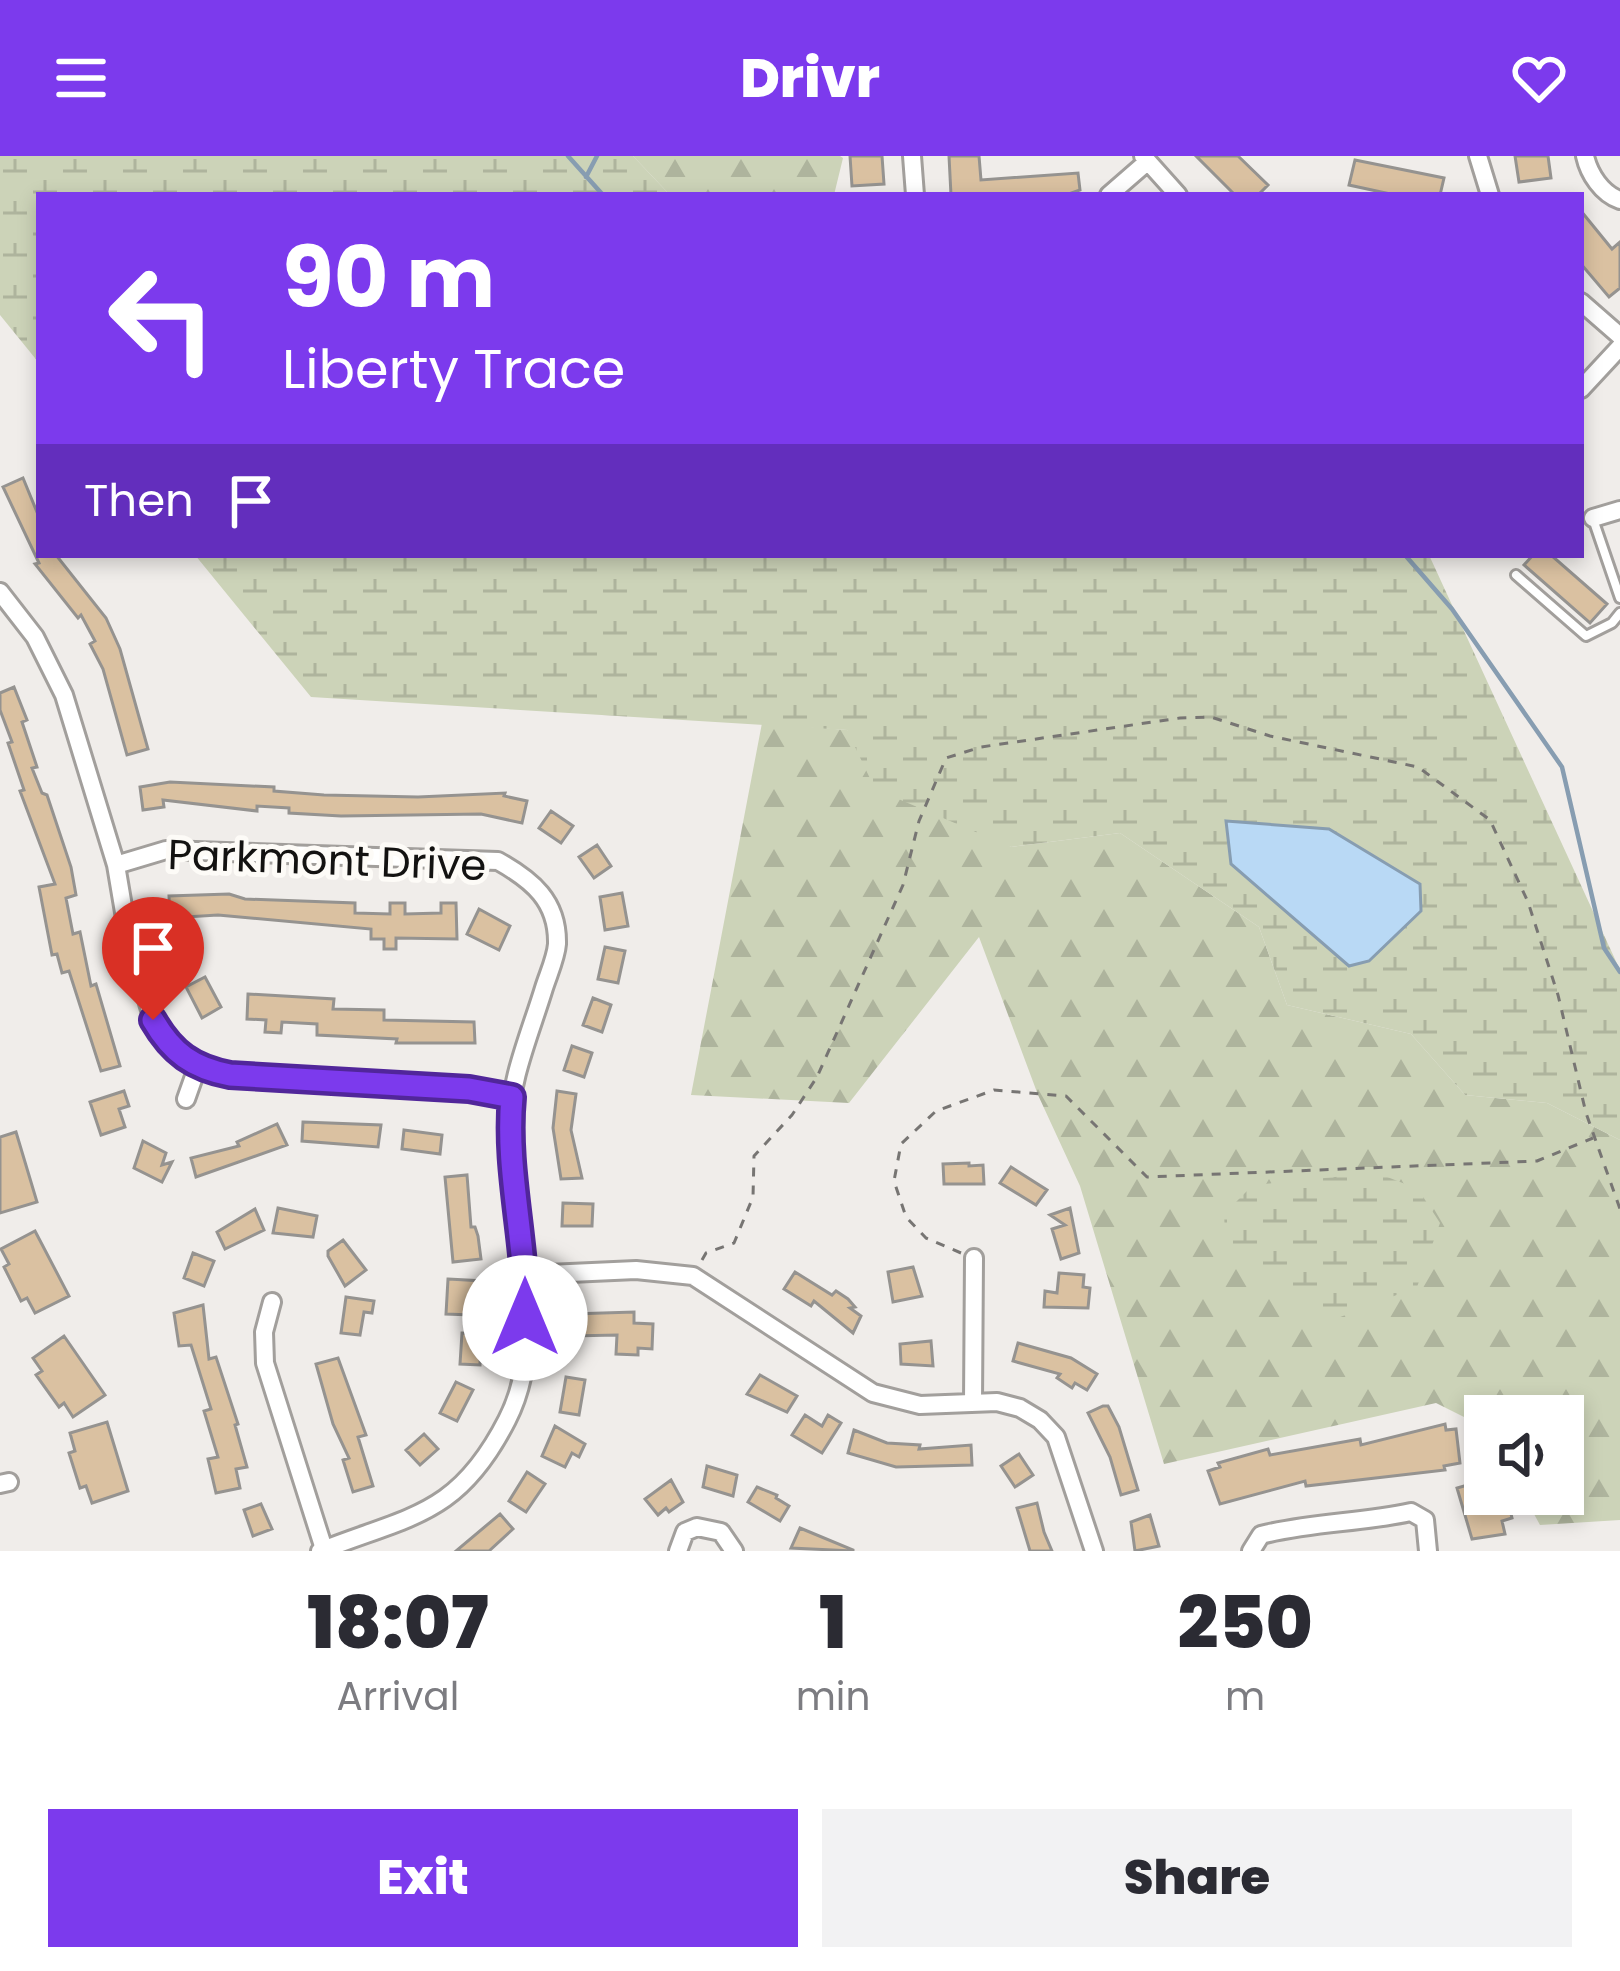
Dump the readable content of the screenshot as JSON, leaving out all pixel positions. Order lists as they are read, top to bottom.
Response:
{
  "streets": {
    "street": ["Parkmont Drive"]
  },
  "page": {
    "header": "Drivr",
    "turn": ["90 m", "Liberty Trace"],
    "then": "Then",
    "eta": [
      "18:07",
      "Arrival",
      "1",
      "min",
      "250",
      "m"
    ],
    "buttons": ["Exit", "Share"]
  }
}
